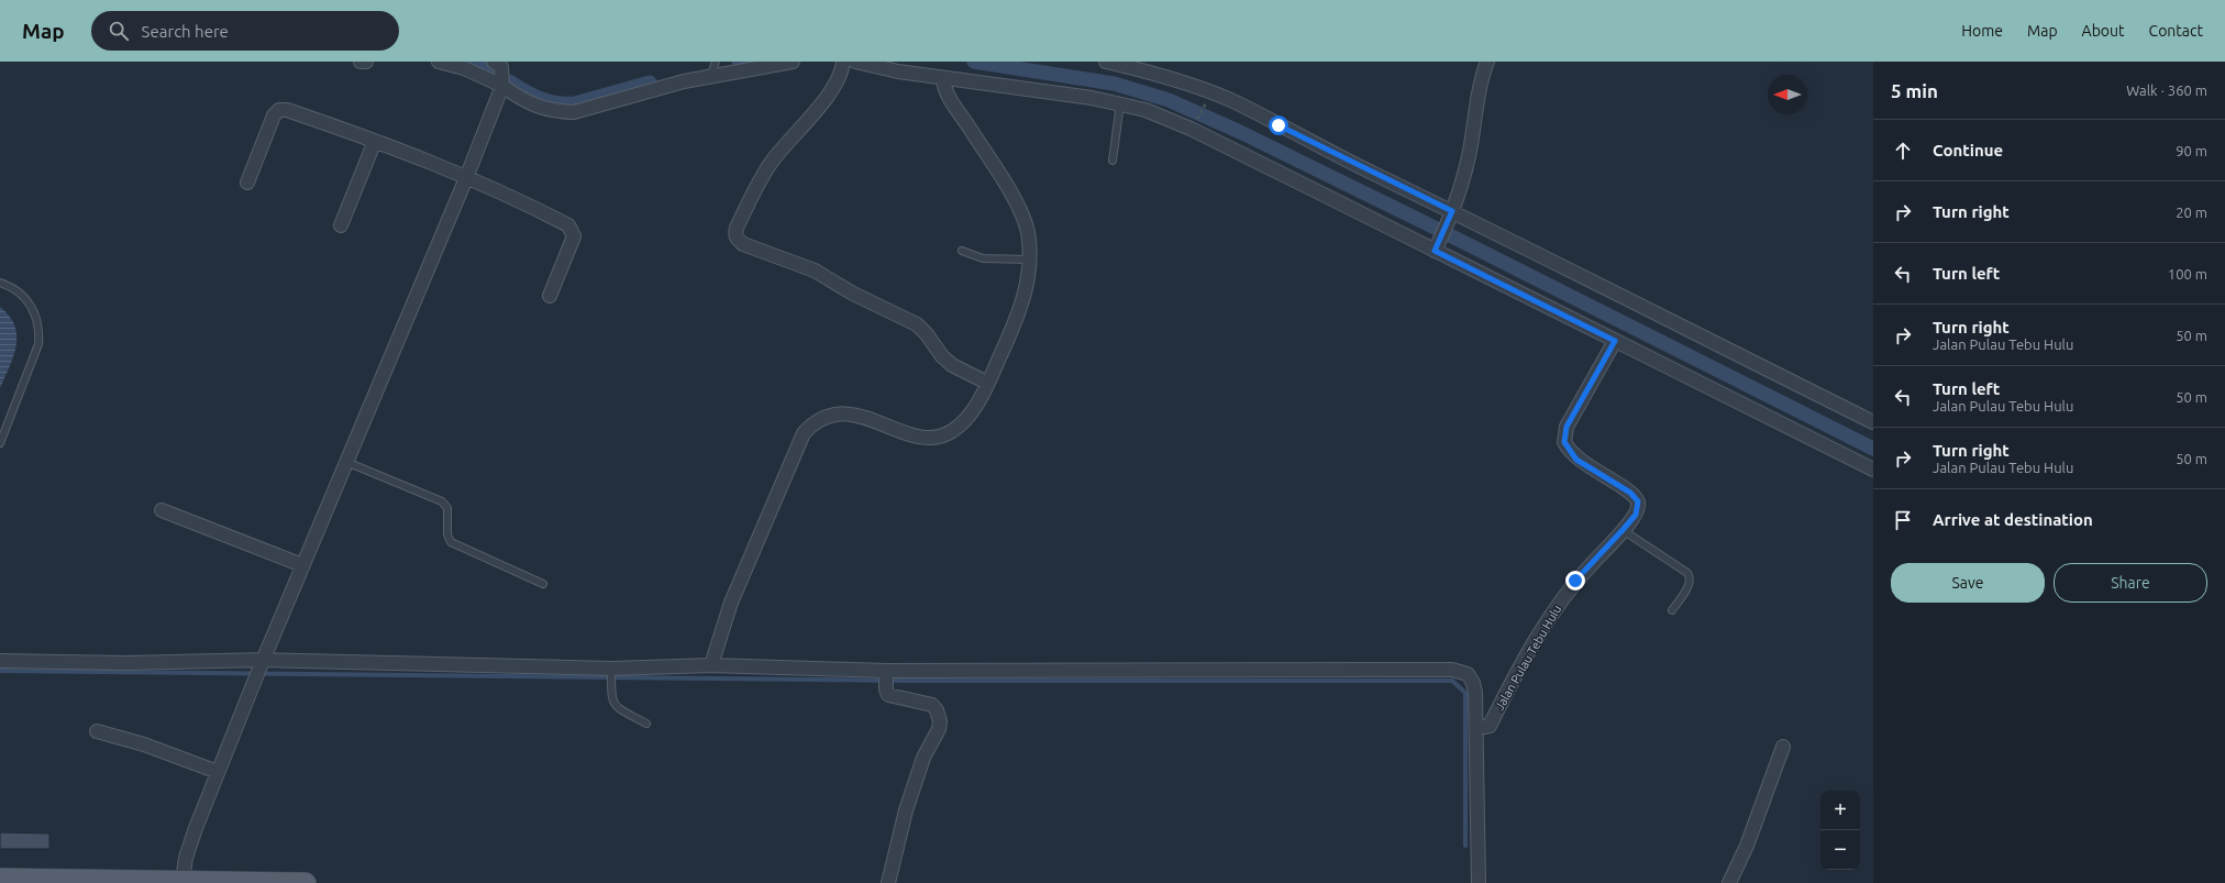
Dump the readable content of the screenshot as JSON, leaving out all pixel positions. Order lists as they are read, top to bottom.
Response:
{
  "streets": {
    "street": ["Jalan Pulau Tebu Hulu"]
  },
  "north": "left",
  "page": {
    "header": "Map",
    "search": "Search here",
    "nav": [
      "Home",
      "Map",
      "About",
      "Contact"
    ],
    "heading": ["5 min", "Walk · 360 m"],
    "list": [
      ["Continue", "90 m"],
      ["Turn right", "20 m"],
      ["Turn left", "100 m"],
      ["Turn right", "Jalan Pulau Tebu Hulu", "50 m"],
      ["Turn left", "Jalan Pulau Tebu Hulu", "50 m"],
      ["Turn right", "Jalan Pulau Tebu Hulu", "50 m"],
      "Arrive at destination"
    ],
    "buttons": ["Save", "Share"],
    "map_buttons": ["+", "−"]
  }
}
